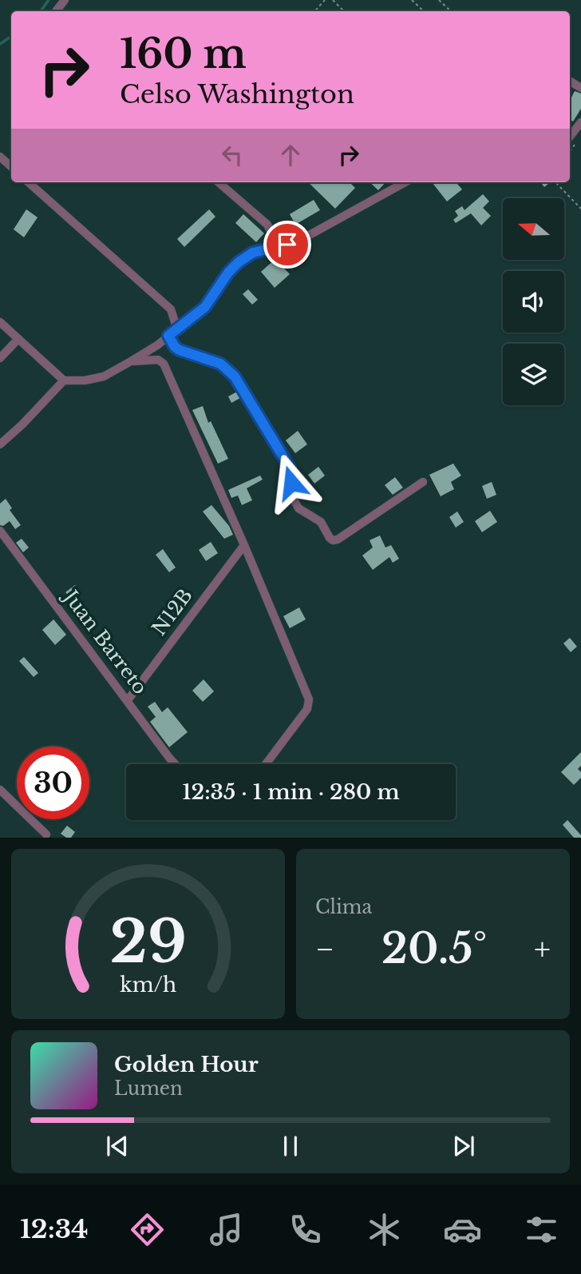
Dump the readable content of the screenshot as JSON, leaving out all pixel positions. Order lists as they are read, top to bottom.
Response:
{
  "streets": {
    "street": ["N12B", "Juan Barreto"]
  },
  "crossings": [
    ["N12B", "Juan Barreto"]
  ],
  "north": "left",
  "page": {
    "turn": ["160 m", "Celso Washington"],
    "limit": "30",
    "trip": "12:35 · 1 min · 280 m",
    "tile": "Clima",
    "heat": ["−", "20.5°", "+"],
    "song": ["Golden Hour", "Lumen"],
    "tabs": "12:34",
    "gauge": ["29", "km/h"]
  }
}
